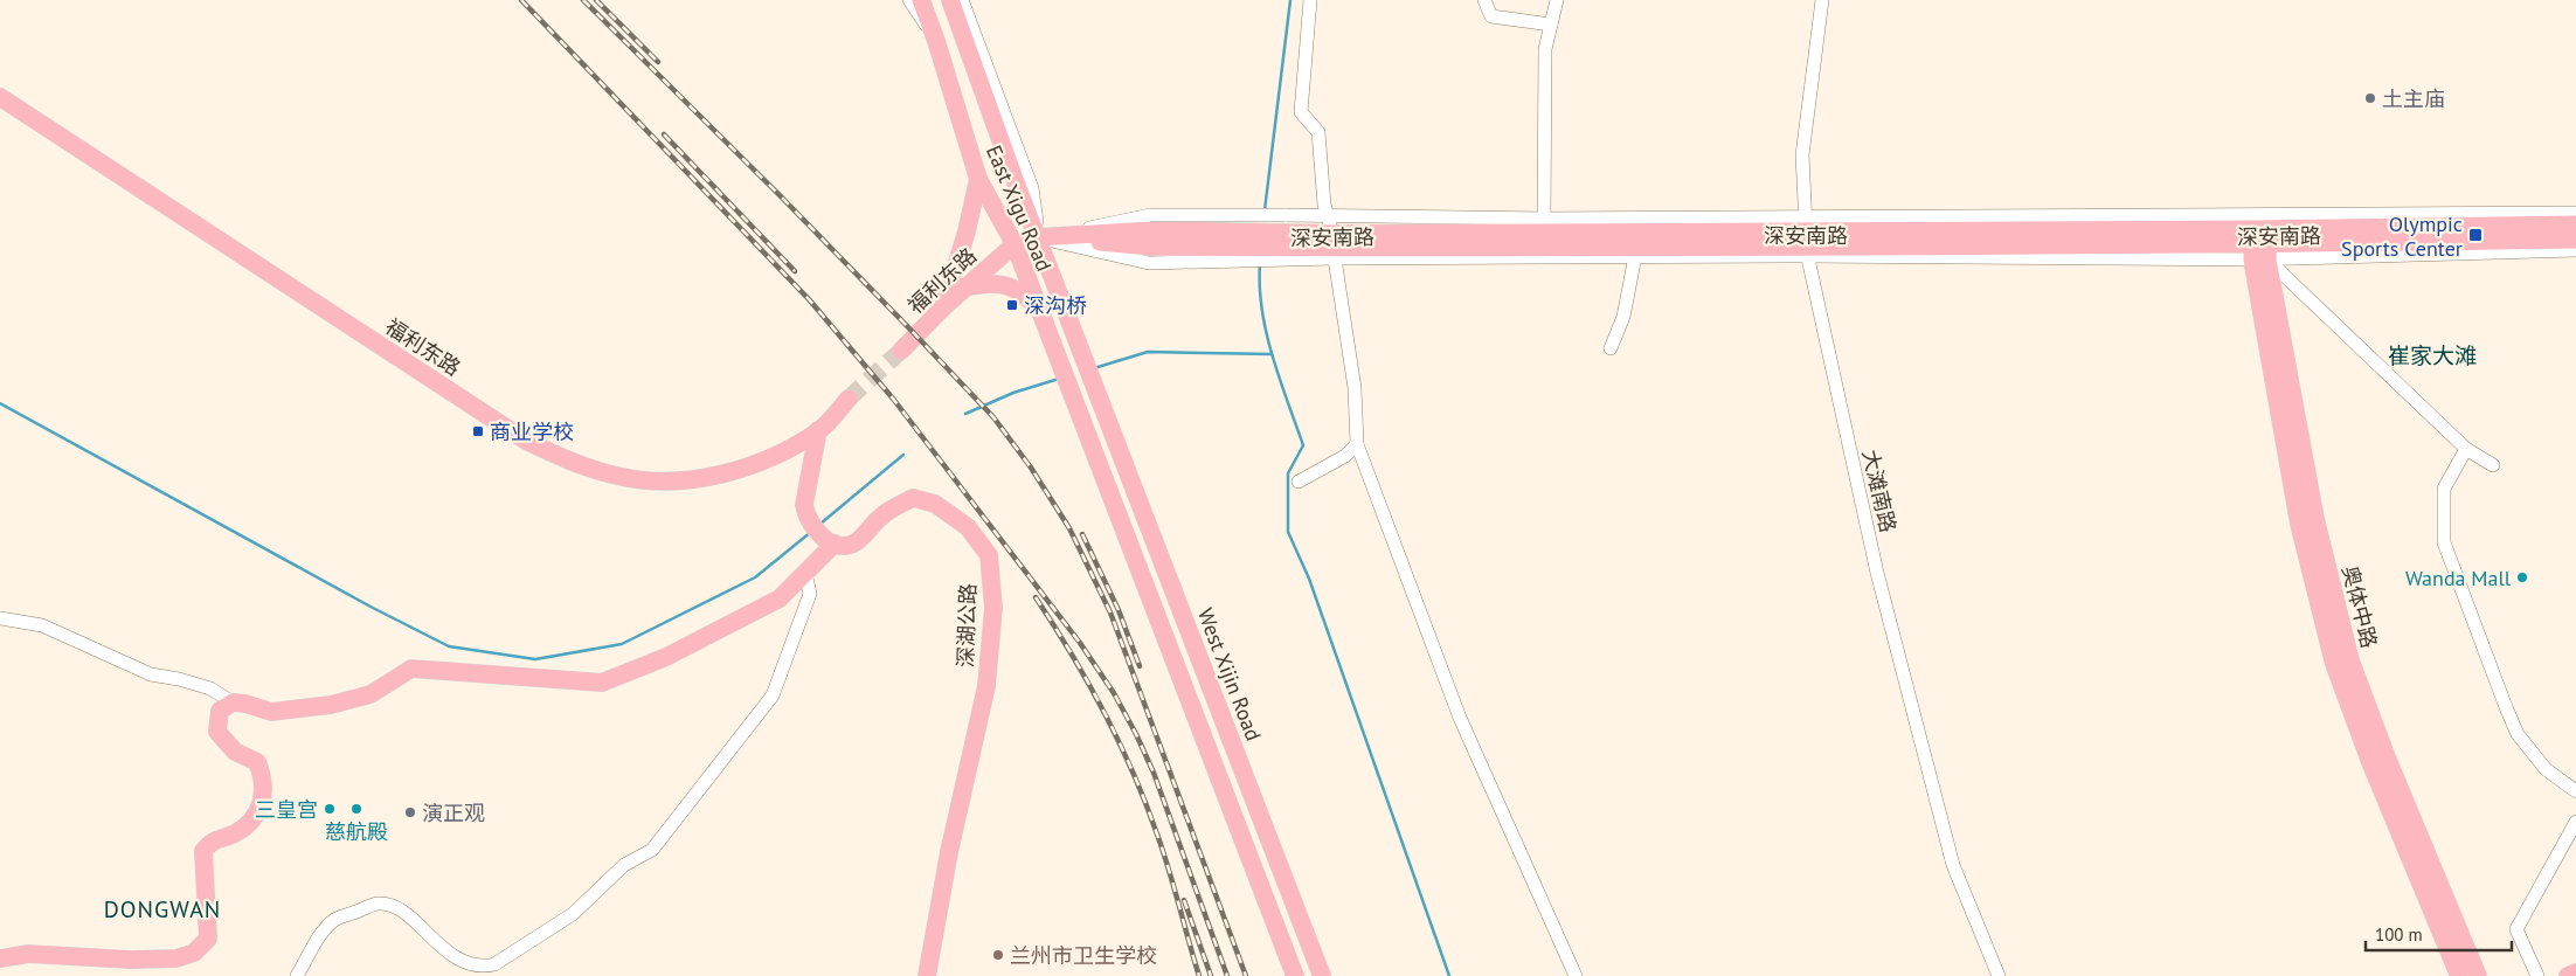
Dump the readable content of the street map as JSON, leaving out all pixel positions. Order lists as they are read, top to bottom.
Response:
{
  "streets": {
    "main road": [
      "East Xigu Road",
      "深安南路",
      "福利东路",
      "奥体中路",
      "深湖公路",
      "West Xijin Road"
    ],
    "street": ["大滩南路"]
  },
  "crossings": [
    ["East Xigu Road", "深安南路"],
    ["East Xigu Road", "福利东路"],
    ["East Xigu Road", "West Xijin Road"],
    ["深安南路", "大滩南路"],
    ["深安南路", "奥体中路"]
  ],
  "districts": ["崔家大滩", "DONGWAN"],
  "places": {
    "other": [
      "土主庙",
      "Wanda Mall",
      "三皇宫",
      "慈航殿",
      "演正观",
      "兰州市卫生学校"
    ],
    "transit": ["Olympic Sports Center", "深沟桥", "商业学校"]
  },
  "scale_bar": "100 m"
}
